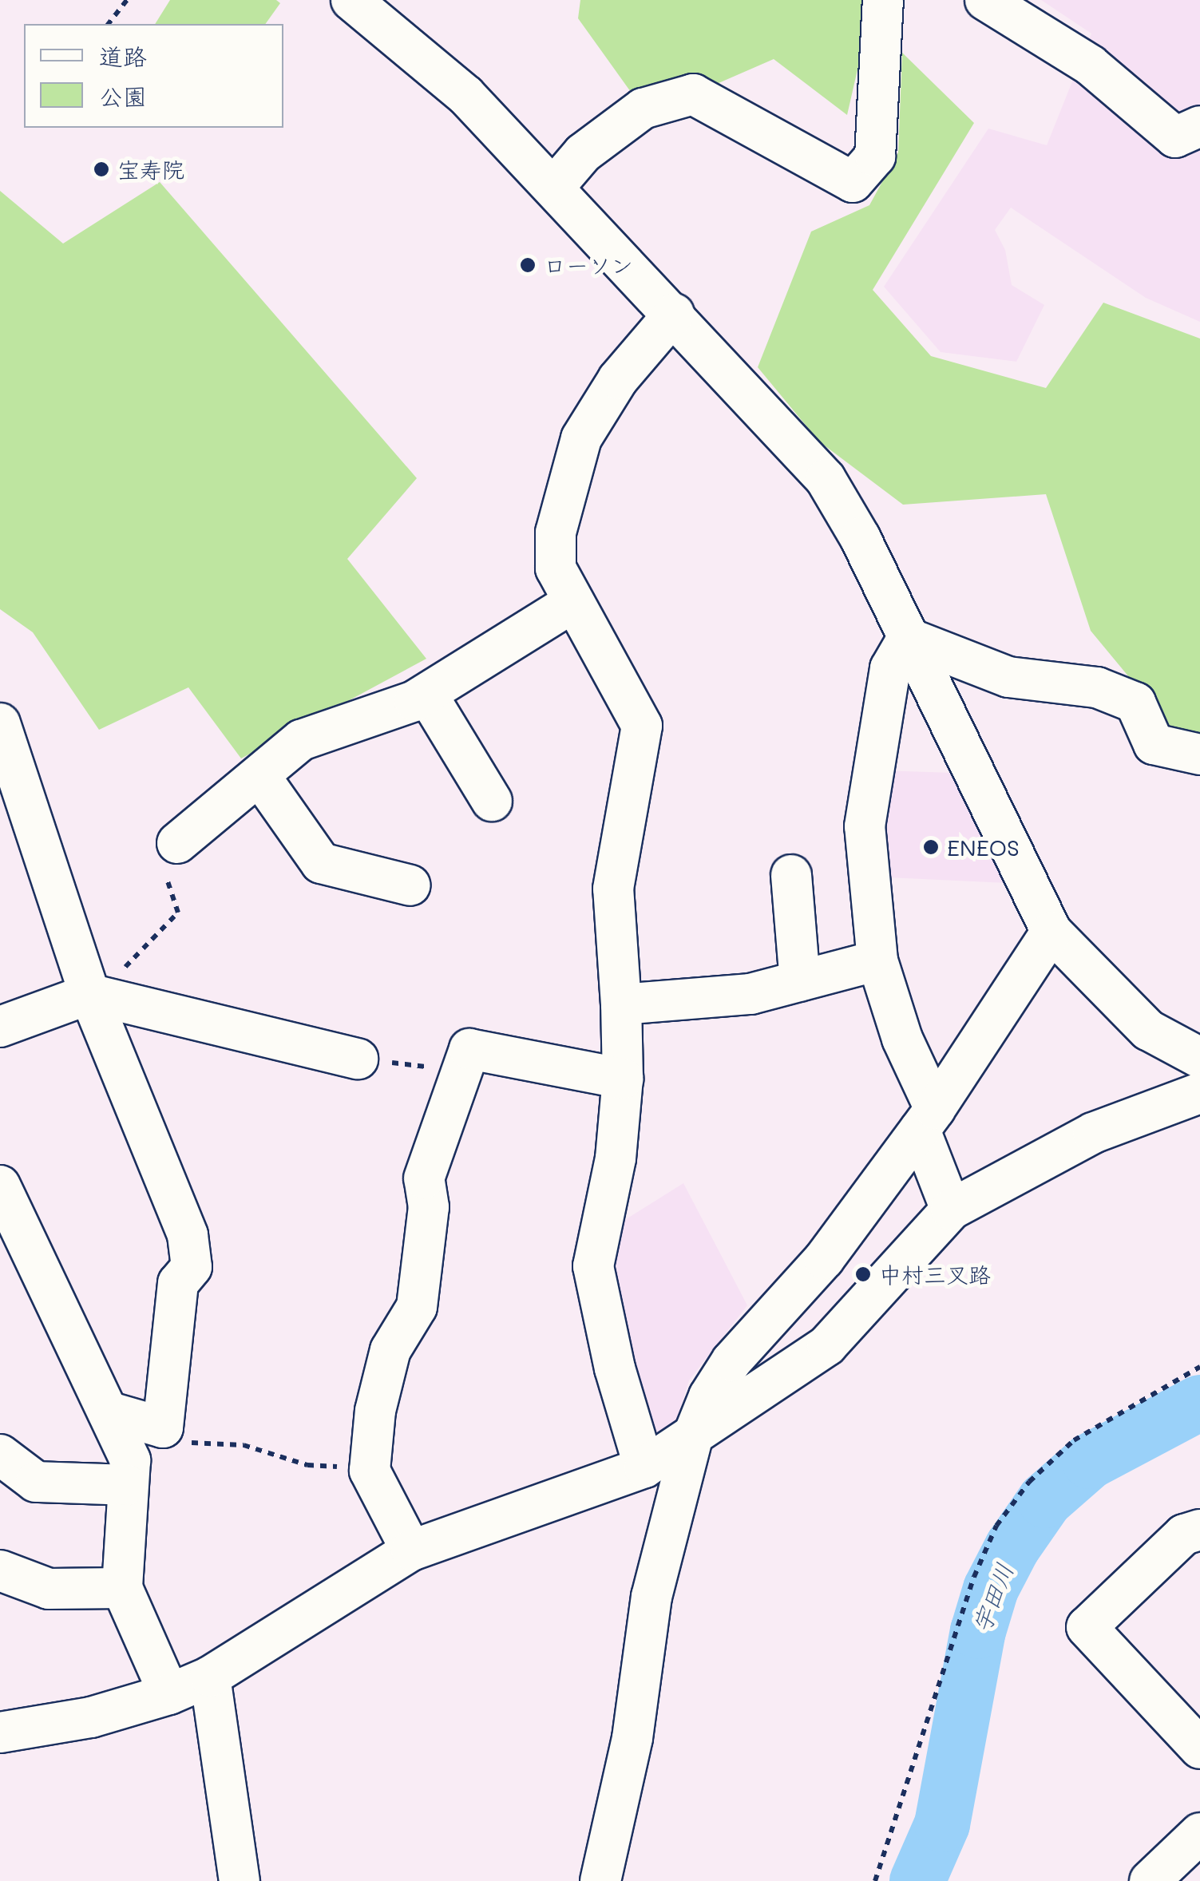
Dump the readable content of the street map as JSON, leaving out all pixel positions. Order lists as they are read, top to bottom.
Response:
{
  "water": ["宇田川"],
  "places": [
    "宝寿院",
    "ローソン",
    "ENEOS",
    "中村三叉路"
  ],
  "legend": ["道路", "公園"]
}
